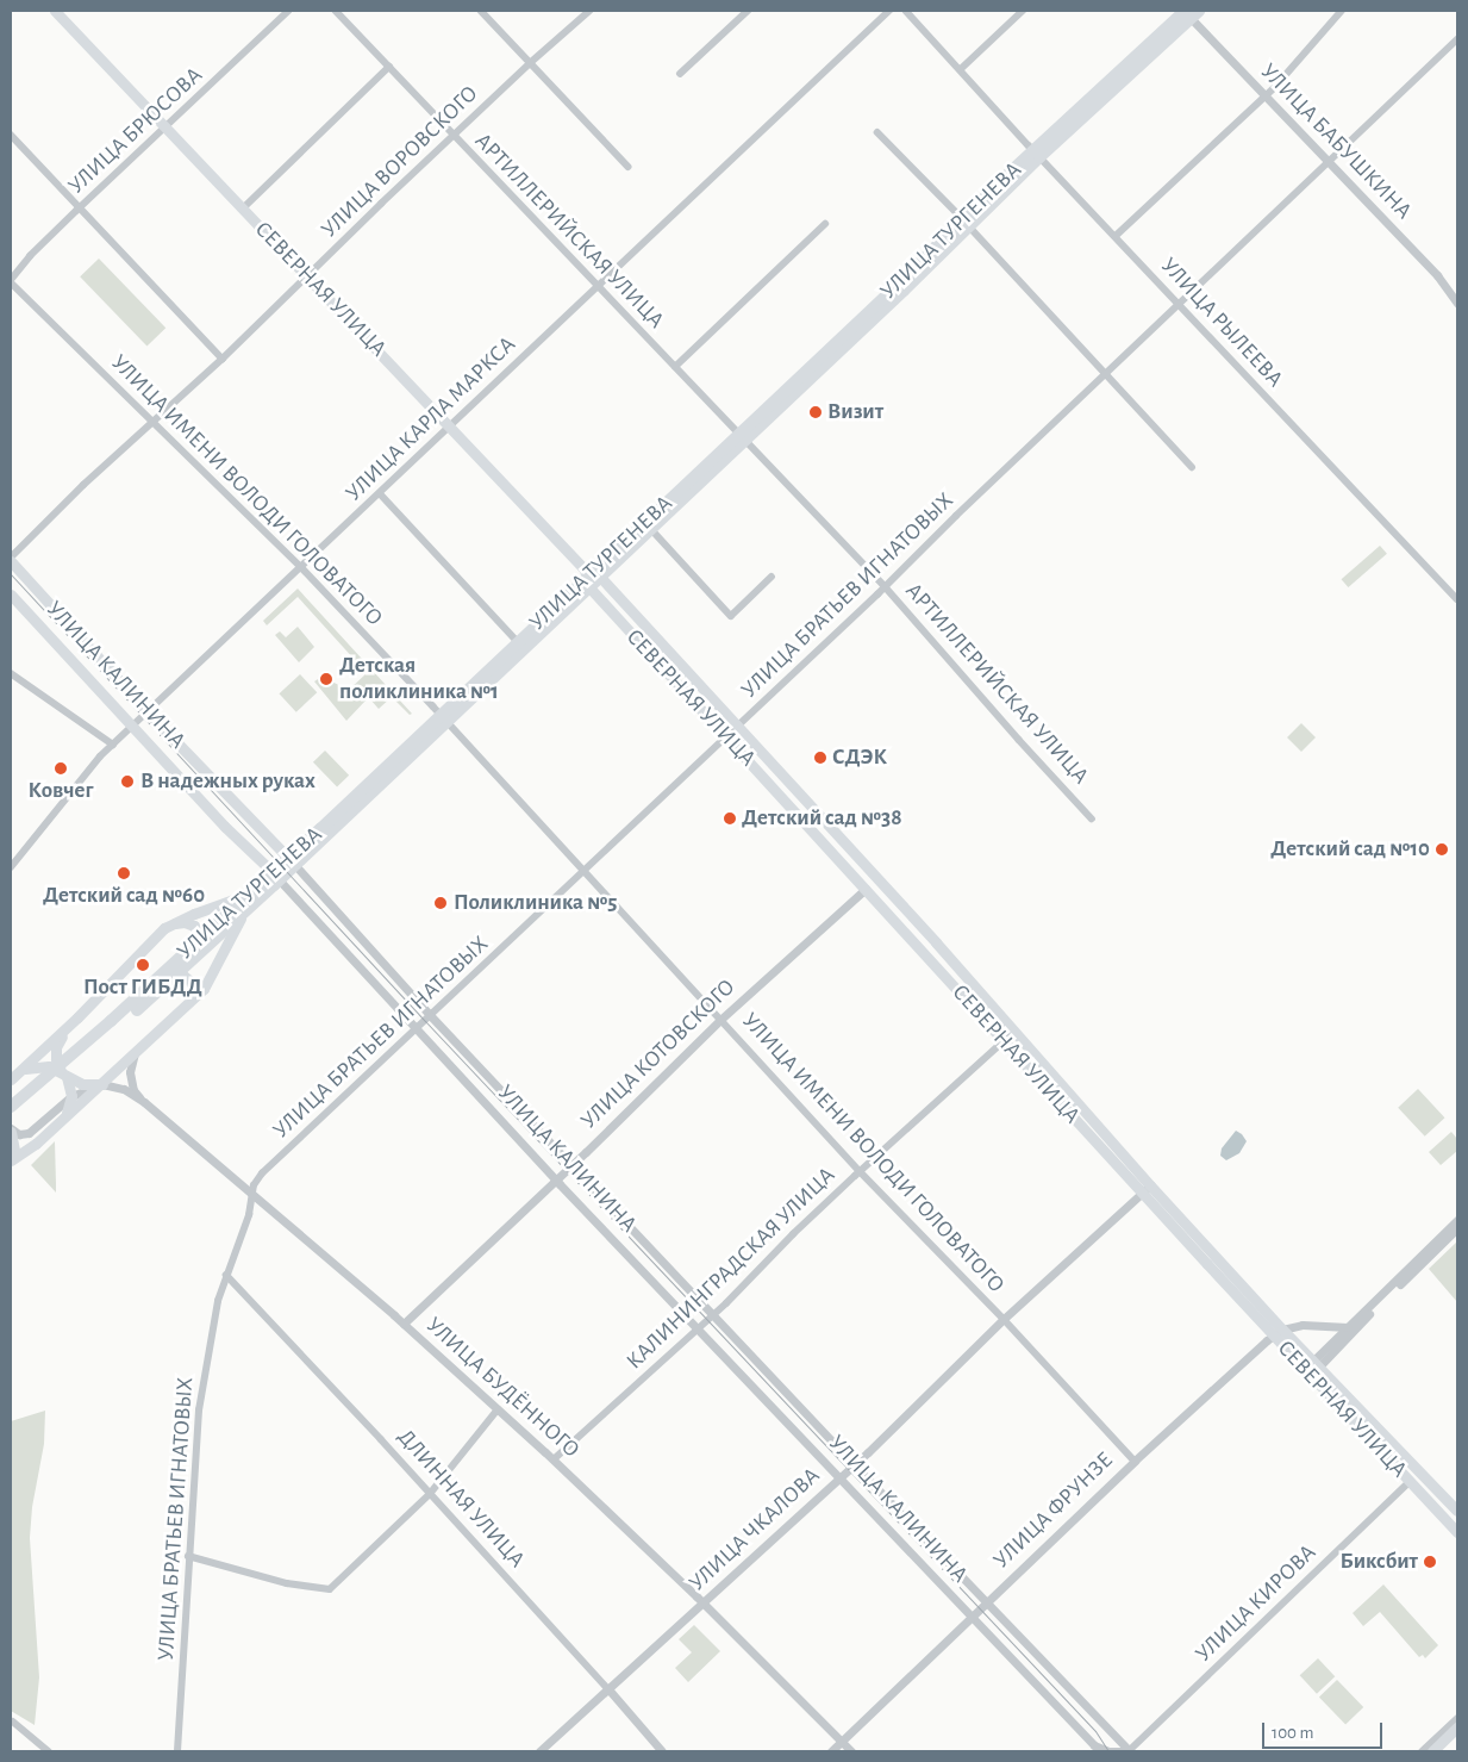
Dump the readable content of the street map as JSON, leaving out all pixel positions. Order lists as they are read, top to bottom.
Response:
{
  "streets": {
    "highway": ["УЛИЦА ТУРГЕНЕВА"],
    "main road": ["СЕВЕРНАЯ УЛИЦА", "УЛИЦА КАЛИНИНА"],
    "street": [
      "УЛИЦА БРЮСОВА",
      "УЛИЦА БАБУШКИНА",
      "УЛИЦА ВОРОВСКОГО",
      "АРТИЛЛЕРИЙСКАЯ УЛИЦА",
      "УЛИЦА РЫЛЕЕВА",
      "УЛИЦА КАРЛА МАРКСА",
      "УЛИЦА ИМЕНИ ВОЛОДИ ГОЛОВАТОГО",
      "УЛИЦА БРАТЬЕВ ИГНАТОВЫХ",
      "УЛИЦА КОТОВСКОГО",
      "КАЛИНИНГРАДСКАЯ УЛИЦА",
      "УЛИЦА БУДЁННОГО",
      "ДЛИННАЯ УЛИЦА",
      "УЛИЦА ФРУНЗЕ",
      "УЛИЦА ЧКАЛОВА",
      "УЛИЦА КИРОВА"
    ]
  },
  "crossings": [
    ["УЛИЦА БРЮСОВА", "СЕВЕРНАЯ УЛИЦА"],
    ["УЛИЦА БРЮСОВА", "УЛИЦА ИМЕНИ ВОЛОДИ ГОЛОВАТОГО"],
    ["УЛИЦА БАБУШКИНА", "УЛИЦА ТУРГЕНЕВА"],
    ["УЛИЦА БАБУШКИНА", "УЛИЦА БРАТЬЕВ ИГНАТОВЫХ"],
    ["УЛИЦА ВОРОВСКОГО", "АРТИЛЛЕРИЙСКАЯ УЛИЦА"],
    ["УЛИЦА ВОРОВСКОГО", "СЕВЕРНАЯ УЛИЦА"],
    ["УЛИЦА ВОРОВСКОГО", "УЛИЦА ИМЕНИ ВОЛОДИ ГОЛОВАТОГО"],
    ["УЛИЦА ВОРОВСКОГО", "УЛИЦА КАЛИНИНА"],
    ["АРТИЛЛЕРИЙСКАЯ УЛИЦА", "УЛИЦА ТУРГЕНЕВА"],
    ["АРТИЛЛЕРИЙСКАЯ УЛИЦА", "УЛИЦА КАРЛА МАРКСА"],
    ["АРТИЛЛЕРИЙСКАЯ УЛИЦА", "УЛИЦА БРАТЬЕВ ИГНАТОВЫХ"],
    ["УЛИЦА ТУРГЕНЕВА", "СЕВЕРНАЯ УЛИЦА"],
    ["УЛИЦА ТУРГЕНЕВА", "УЛИЦА РЫЛЕЕВА"],
    ["УЛИЦА ТУРГЕНЕВА", "УЛИЦА ИМЕНИ ВОЛОДИ ГОЛОВАТОГО"],
    ["УЛИЦА ТУРГЕНЕВА", "УЛИЦА КАЛИНИНА"],
    ["СЕВЕРНАЯ УЛИЦА", "УЛИЦА КАРЛА МАРКСА"],
    ["СЕВЕРНАЯ УЛИЦА", "УЛИЦА БРАТЬЕВ ИГНАТОВЫХ"],
    ["СЕВЕРНАЯ УЛИЦА", "УЛИЦА КОТОВСКОГО"],
    ["СЕВЕРНАЯ УЛИЦА", "КАЛИНИНГРАДСКАЯ УЛИЦА"],
    ["СЕВЕРНАЯ УЛИЦА", "УЛИЦА ФРУНЗЕ"],
    ["СЕВЕРНАЯ УЛИЦА", "УЛИЦА ЧКАЛОВА"],
    ["СЕВЕРНАЯ УЛИЦА", "УЛИЦА КИРОВА"],
    ["УЛИЦА РЫЛЕЕВА", "УЛИЦА БРАТЬЕВ ИГНАТОВЫХ"],
    ["УЛИЦА КАРЛА МАРКСА", "УЛИЦА ИМЕНИ ВОЛОДИ ГОЛОВАТОГО"],
    ["УЛИЦА КАРЛА МАРКСА", "УЛИЦА КАЛИНИНА"],
    ["УЛИЦА ИМЕНИ ВОЛОДИ ГОЛОВАТОГО", "УЛИЦА БРАТЬЕВ ИГНАТОВЫХ"],
    ["УЛИЦА ИМЕНИ ВОЛОДИ ГОЛОВАТОГО", "УЛИЦА КОТОВСКОГО"],
    ["УЛИЦА ИМЕНИ ВОЛОДИ ГОЛОВАТОГО", "КАЛИНИНГРАДСКАЯ УЛИЦА"],
    ["УЛИЦА ИМЕНИ ВОЛОДИ ГОЛОВАТОГО", "УЛИЦА ФРУНЗЕ"],
    ["УЛИЦА ИМЕНИ ВОЛОДИ ГОЛОВАТОГО", "УЛИЦА ЧКАЛОВА"],
    ["УЛИЦА БРАТЬЕВ ИГНАТОВЫХ", "УЛИЦА КАЛИНИНА"],
    ["УЛИЦА БРАТЬЕВ ИГНАТОВЫХ", "УЛИЦА БУДЁННОГО"],
    ["УЛИЦА БРАТЬЕВ ИГНАТОВЫХ", "ДЛИННАЯ УЛИЦА"],
    ["УЛИЦА КАЛИНИНА", "УЛИЦА КОТОВСКОГО"],
    ["УЛИЦА КАЛИНИНА", "КАЛИНИНГРАДСКАЯ УЛИЦА"],
    ["УЛИЦА КАЛИНИНА", "УЛИЦА ФРУНЗЕ"],
    ["УЛИЦА КАЛИНИНА", "УЛИЦА ЧКАЛОВА"],
    ["УЛИЦА КАЛИНИНА", "УЛИЦА КИРОВА"],
    ["УЛИЦА КОТОВСКОГО", "УЛИЦА БУДЁННОГО"],
    ["КАЛИНИНГРАДСКАЯ УЛИЦА", "УЛИЦА БУДЁННОГО"],
    ["УЛИЦА БУДЁННОГО", "УЛИЦА ФРУНЗЕ"],
    ["УЛИЦА БУДЁННОГО", "УЛИЦА ЧКАЛОВА"],
    ["ДЛИННАЯ УЛИЦА", "УЛИЦА ЧКАЛОВА"]
  ],
  "places": [
    "Визит",
    "Детская поликлиника №1",
    "СДЭК",
    "Ковчег",
    "В надежных руках",
    "Детский сад №38",
    "Детский сад №10",
    "Детский сад №60",
    "Поликлиника №5",
    "Пост ГИБДД",
    "Биксбит"
  ],
  "scale_bar": "100 m"
}
